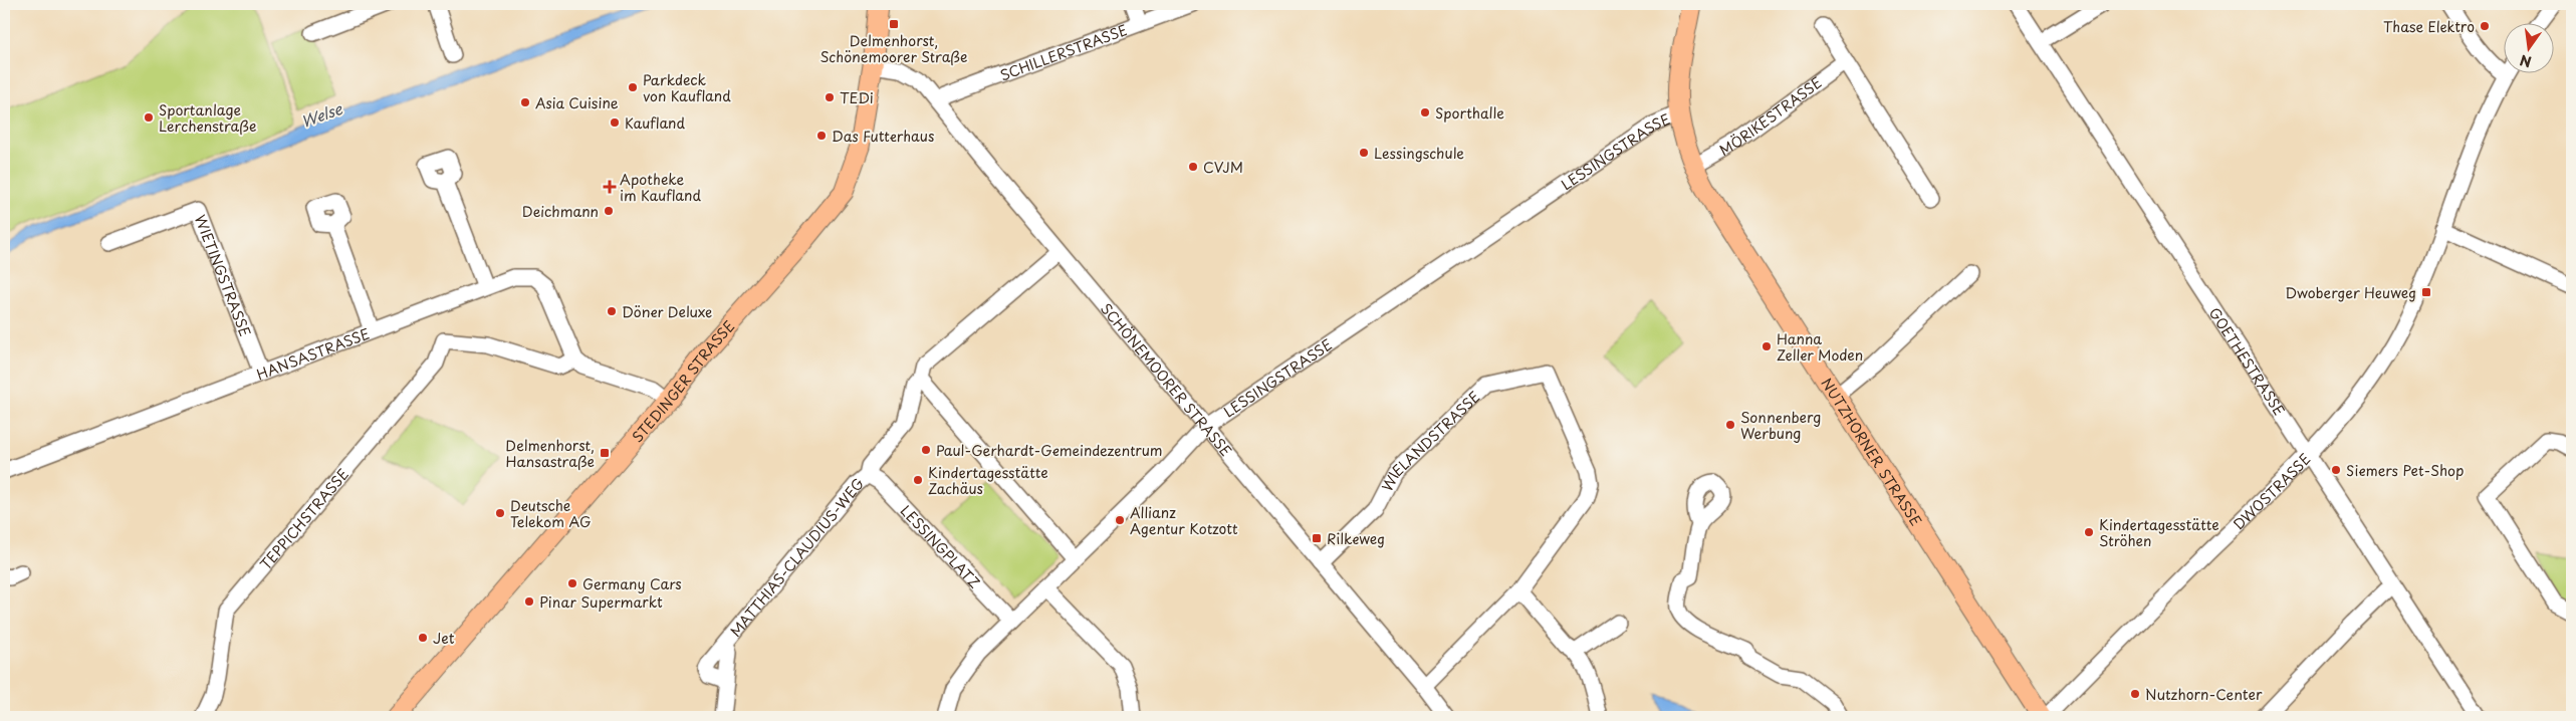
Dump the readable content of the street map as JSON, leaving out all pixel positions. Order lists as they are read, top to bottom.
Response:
{
  "streets": {
    "main road": ["STEDINGER STRASSE", "NUTZHORNER STRASSE"],
    "street": [
      "SCHILLERSTRASSE",
      "MÖRIKESTRASSE",
      "LESSINGSTRASSE",
      "WIETINGSTRASSE",
      "HANSASTRASSE",
      "GOETHESTRASSE",
      "SCHÖNEMOORER STRASSE",
      "WIELANDSTRASSE",
      "DWOSTRASSE",
      "TEPPICHSTRASSE",
      "LESSINGPLATZ",
      "MATTHIAS-CLAUDIUS-WEG"
    ]
  },
  "crossings": [
    ["SCHILLERSTRASSE", "SCHÖNEMOORER STRASSE"],
    ["MÖRIKESTRASSE", "NUTZHORNER STRASSE"],
    ["LESSINGSTRASSE", "SCHÖNEMOORER STRASSE"],
    ["LESSINGSTRASSE", "NUTZHORNER STRASSE"],
    ["LESSINGSTRASSE", "LESSINGPLATZ"],
    ["WIETINGSTRASSE", "HANSASTRASSE"],
    ["HANSASTRASSE", "TEPPICHSTRASSE"],
    ["GOETHESTRASSE", "DWOSTRASSE"],
    ["SCHÖNEMOORER STRASSE", "STEDINGER STRASSE"],
    ["SCHÖNEMOORER STRASSE", "WIELANDSTRASSE"],
    ["SCHÖNEMOORER STRASSE", "MATTHIAS-CLAUDIUS-WEG"],
    ["LESSINGPLATZ", "MATTHIAS-CLAUDIUS-WEG"]
  ],
  "water": ["Welse"],
  "places": {
    "transit": [
      "Delmenhorst, Schönemoorer Straße",
      "Dwoberger Heuweg",
      "Delmenhorst, Hansastraße",
      "Rilkeweg"
    ],
    "other": [
      "Thase Elektro",
      "Parkdeck von Kaufland",
      "TEDi",
      "Asia Cuisine",
      "Sporthalle",
      "Sportanlage Lerchenstraße",
      "Kaufland",
      "Das Futterhaus",
      "Lessingschule",
      "CVJM",
      "Deichmann",
      "Döner Deluxe",
      "Hanna Zeller Moden",
      "Sonnenberg Werbung",
      "Paul-Gerhardt-Gemeindezentrum",
      "Siemers Pet-Shop",
      "Kindertagesstätte Zachäus",
      "Deutsche Telekom AG",
      "Allianz Agentur Kotzott",
      "Kindertagesstätte Ströhen",
      "Germany Cars",
      "Pinar Supermarkt",
      "Jet",
      "Nutzhorn-Center"
    ],
    "health": ["Apotheke im Kaufland"]
  },
  "north": "bottom"
}
